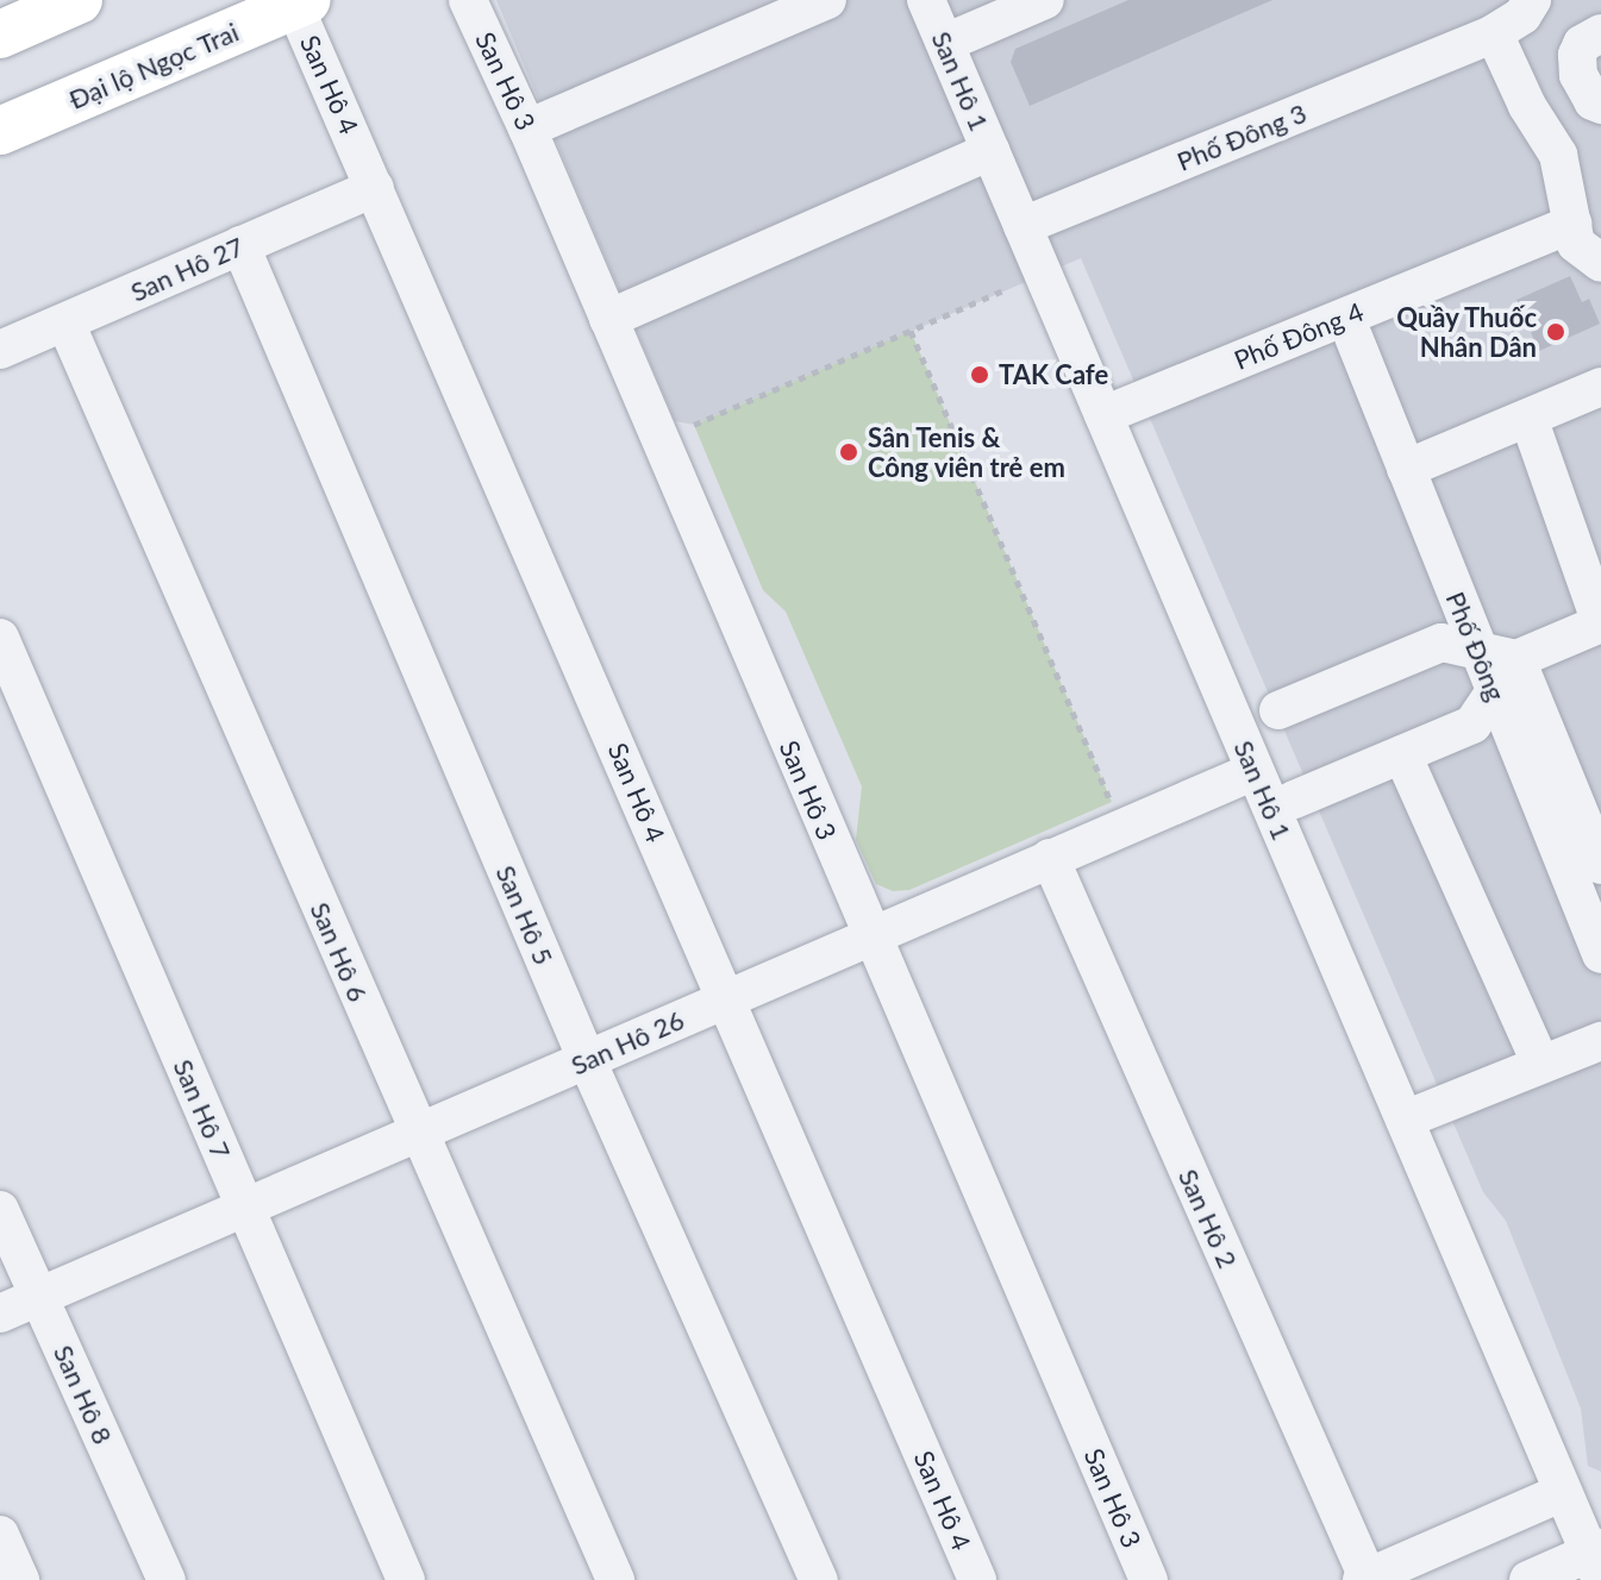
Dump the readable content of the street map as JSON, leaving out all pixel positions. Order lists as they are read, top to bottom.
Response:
{
  "streets": {
    "main road": ["Đại lộ Ngọc Trai"],
    "street": [
      "San Hô 3",
      "San Hô 1",
      "San Hô 4",
      "Phố Đông 3",
      "San Hô 27",
      "Phố Đông 4",
      "Phố Đông",
      "San Hô 5",
      "San Hô 6",
      "San Hô 26",
      "San Hô 7",
      "San Hô 2",
      "San Hô 8"
    ]
  },
  "crossings": [
    ["Đại lộ Ngọc Trai", "San Hô 4"],
    ["San Hô 3", "San Hô 26"],
    ["San Hô 1", "Phố Đông 3"],
    ["San Hô 1", "Phố Đông 4"],
    ["San Hô 1", "San Hô 26"],
    ["San Hô 4", "San Hô 27"],
    ["San Hô 4", "San Hô 26"],
    ["San Hô 27", "San Hô 5"],
    ["San Hô 27", "San Hô 6"],
    ["San Hô 5", "San Hô 26"],
    ["San Hô 6", "San Hô 26"],
    ["San Hô 26", "San Hô 7"],
    ["San Hô 26", "San Hô 2"],
    ["San Hô 26", "San Hô 8"]
  ],
  "places": ["Quầy Thuốc Nhân Dân", "TAK Cafe", "Sân Tenis & Công viên trẻ em"]
}
